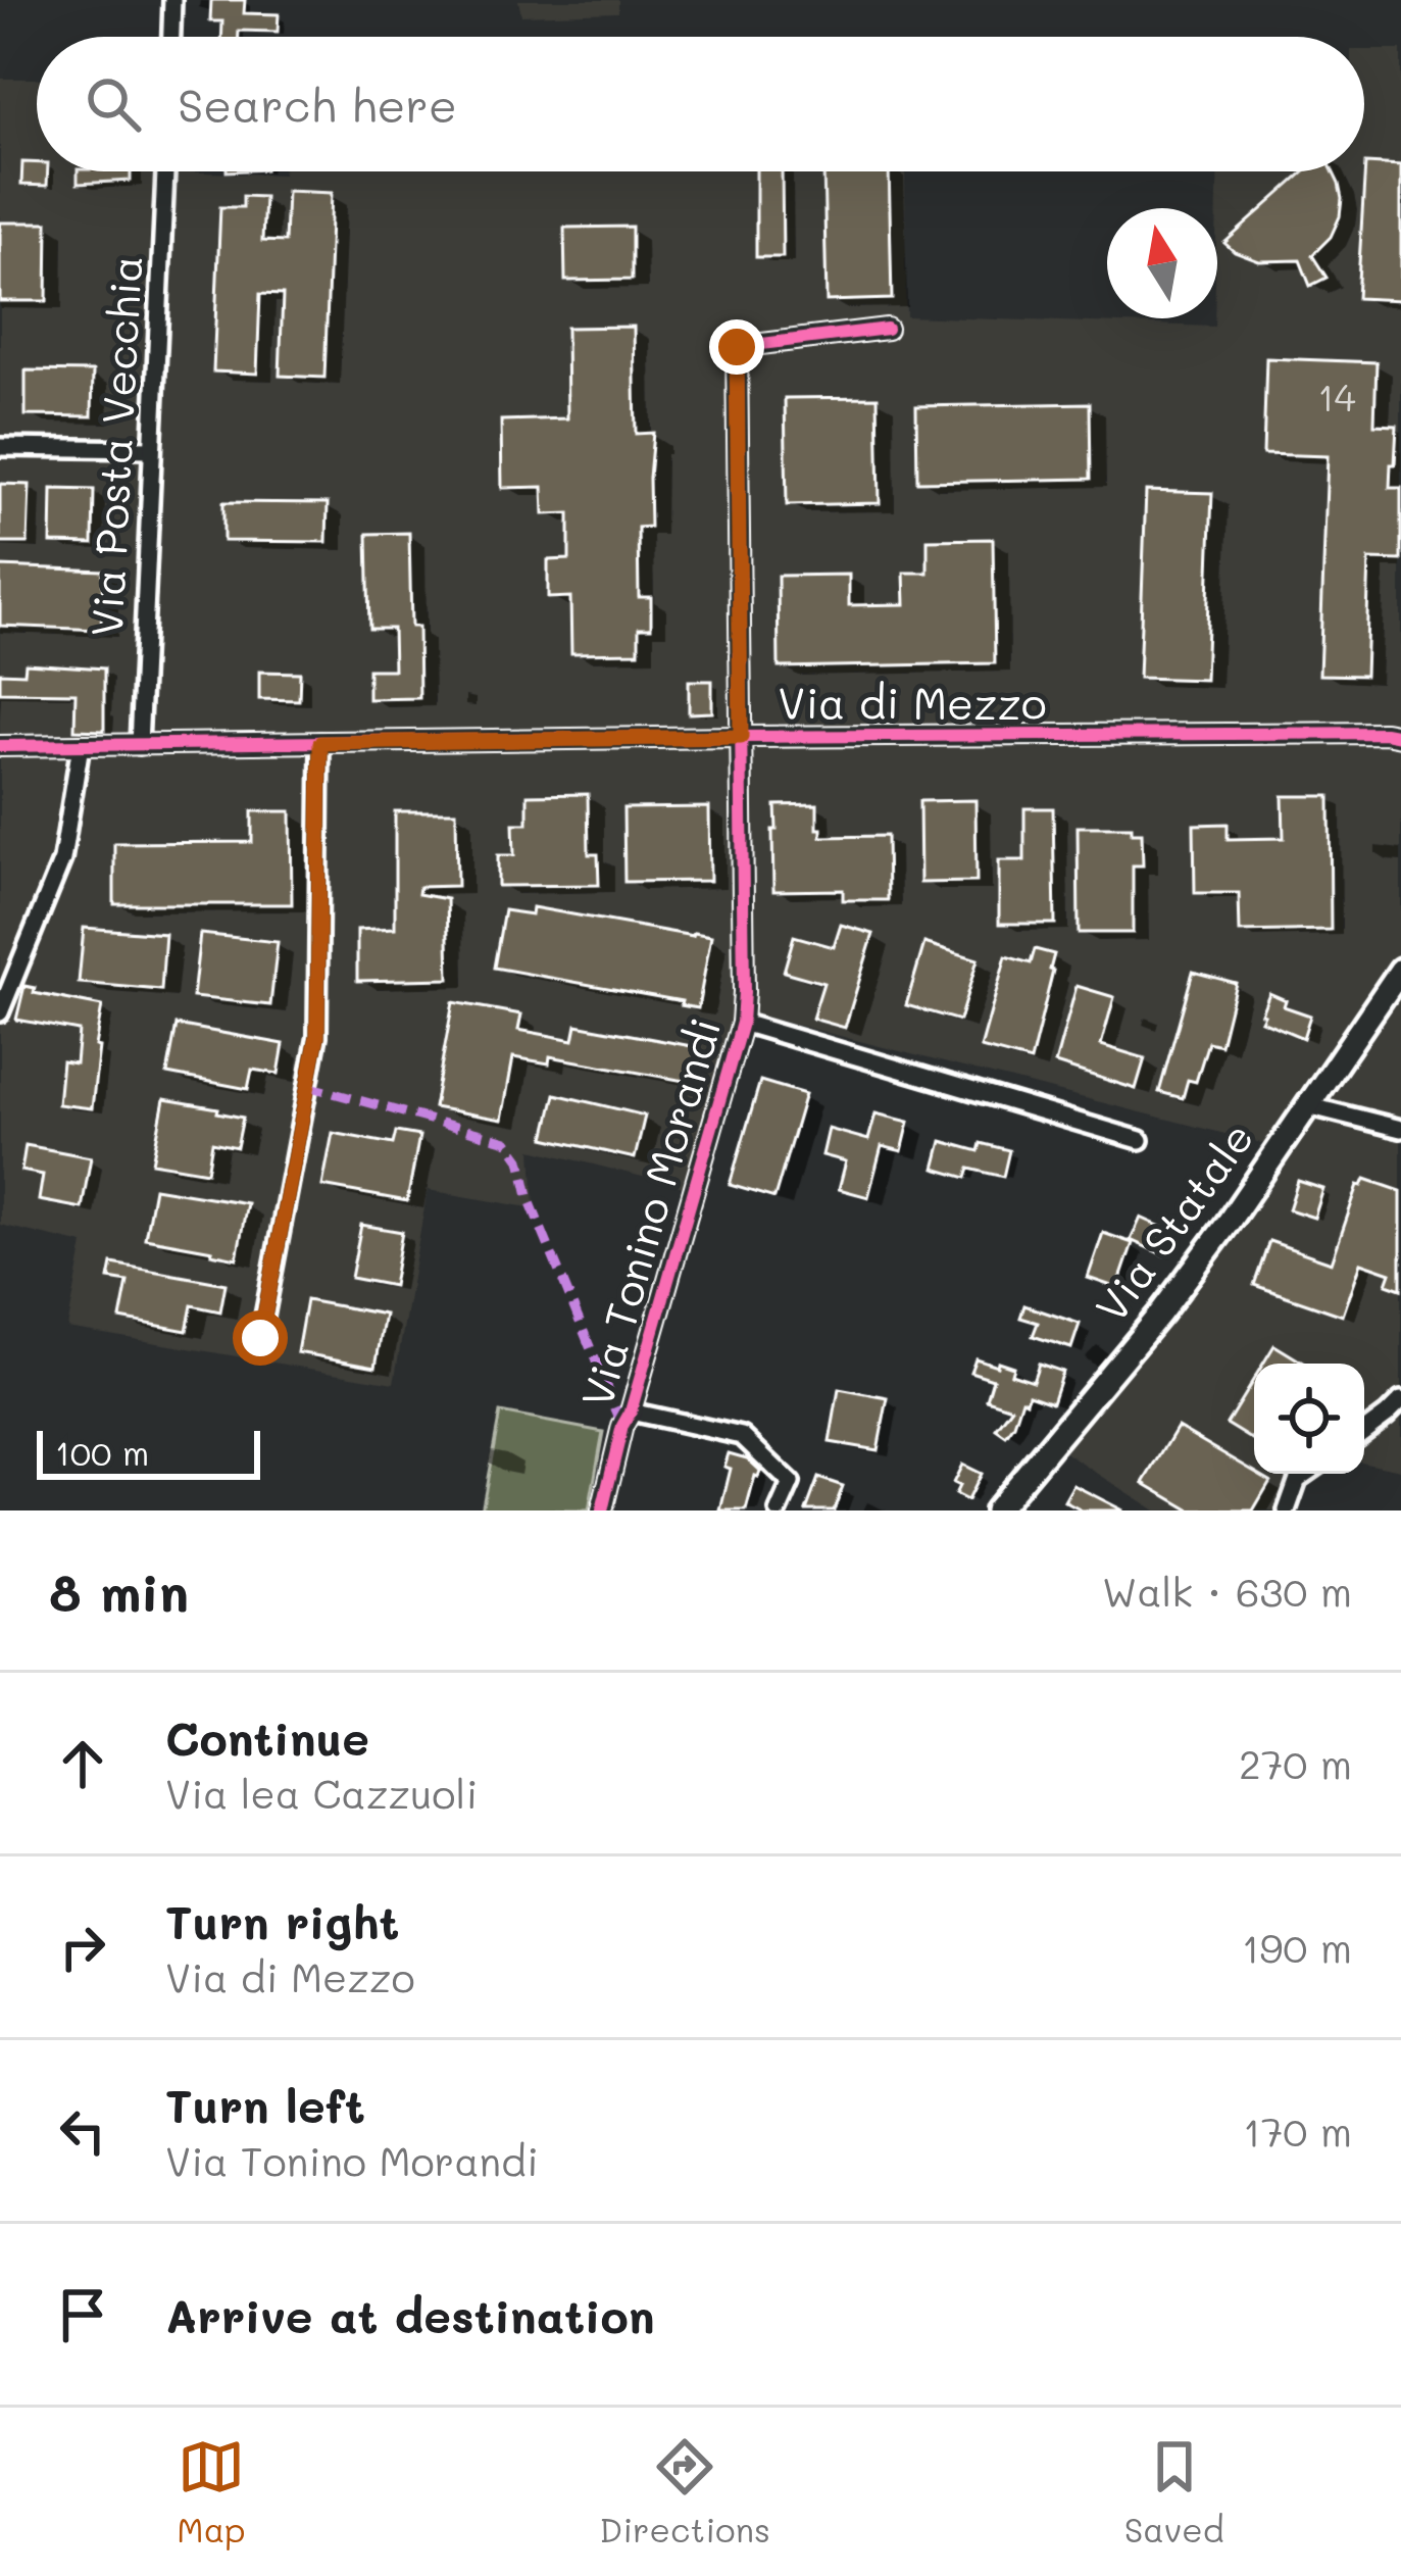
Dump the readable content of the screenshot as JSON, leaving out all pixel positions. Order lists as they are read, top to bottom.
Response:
{
  "streets": {
    "main road": ["Via Statale"],
    "street": ["Via Posta Vecchia", "Via di Mezzo", "Via Tonino Morandi"]
  },
  "crossings": [
    ["Via Posta Vecchia", "Via di Mezzo"],
    ["Via di Mezzo", "Via Tonino Morandi"]
  ],
  "house_numbers": ["14"],
  "scale_bar": "100 m",
  "north": "top",
  "page": {
    "search": "Search here",
    "scale": "100 m",
    "heading": ["8 min", "Walk · 630 m"],
    "list": [
      ["Continue", "Via lea Cazzuoli", "270 m"],
      ["Turn right", "Via di Mezzo", "190 m"],
      ["Turn left", "Via Tonino Morandi", "170 m"],
      "Arrive at destination"
    ],
    "nav": ["Map", "Directions", "Saved"]
  }
}
